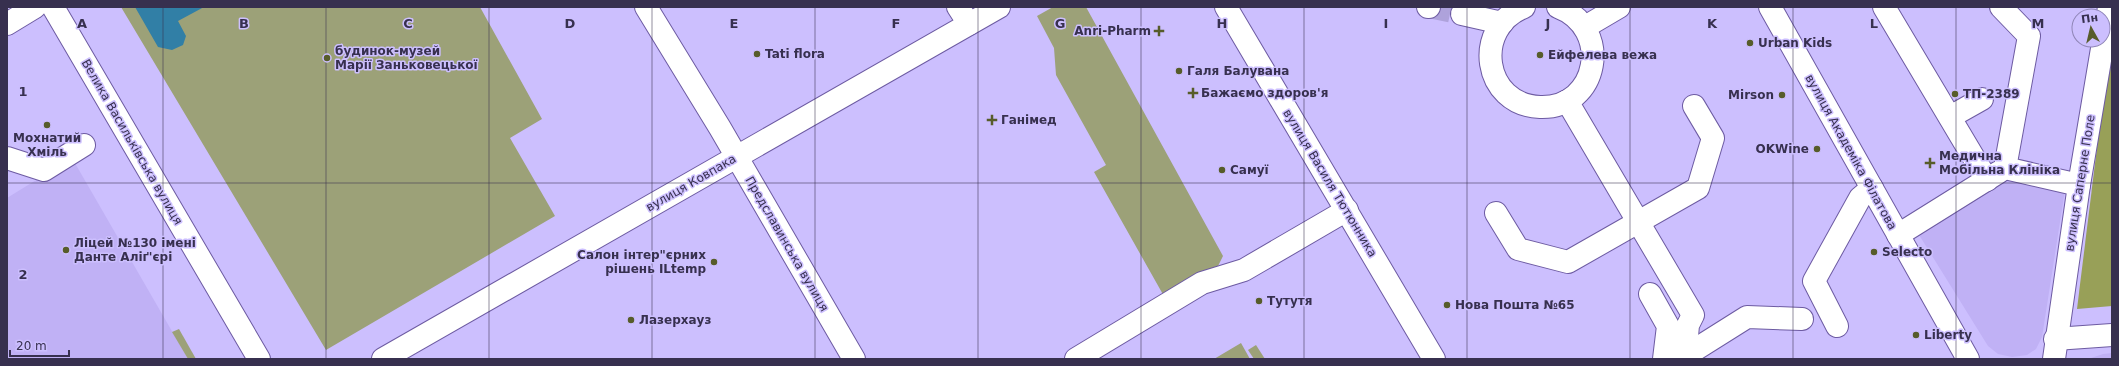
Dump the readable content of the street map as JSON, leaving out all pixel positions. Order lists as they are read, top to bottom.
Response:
{
  "streets": {
    "street": [
      "Велика Васильківська вулиця",
      "вулиця Академіка Філатова",
      "вулиця Ковпака",
      "вулиця Василя Тютюнника",
      "вулиця Саперне Поле",
      "Предславинська вулиця"
    ]
  },
  "crossings": [
    ["вулиця Ковпака", "Предславинська вулиця"]
  ],
  "places": {
    "health": [
      "Anri-Pharm",
      "Бажаємо здоров'я",
      "Ганімед",
      "Медична Мобільна Клініка"
    ],
    "other": [
      "Urban Kids",
      "Tati flora",
      "Ейфелева вежа",
      "будинок-музей Марії Заньковецької",
      "Галя Балувана",
      "ТП-2389",
      "Mirson",
      "Мохнатий Хміль",
      "OKWine",
      "Самуї",
      "Ліцей №130 імені Данте Аліґ'єрі",
      "Selecto",
      "Салон інтер\"єрних рішень ILtemp",
      "Тутутя",
      "Нова Пошта №65",
      "Лазерхауз",
      "Liberty"
    ]
  },
  "scale_bar": "20 m",
  "north": "top",
  "grid": {
    "columns": [
      "A",
      "B",
      "C",
      "D",
      "E",
      "F",
      "G",
      "H",
      "I",
      "J",
      "K",
      "L",
      "M"
    ],
    "rows": ["1", "2"]
  }
}
